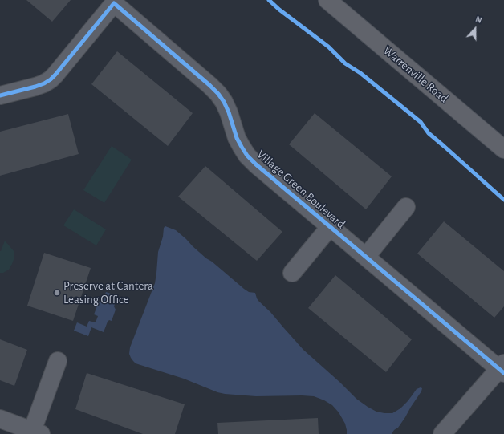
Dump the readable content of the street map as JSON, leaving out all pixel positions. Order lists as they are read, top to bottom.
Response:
{
  "streets": {
    "main road": ["Warrenville Road"],
    "street": ["Village Green Boulevard"]
  },
  "places": ["Preserve at Cantera Leasing Office"],
  "north": "top"
}
